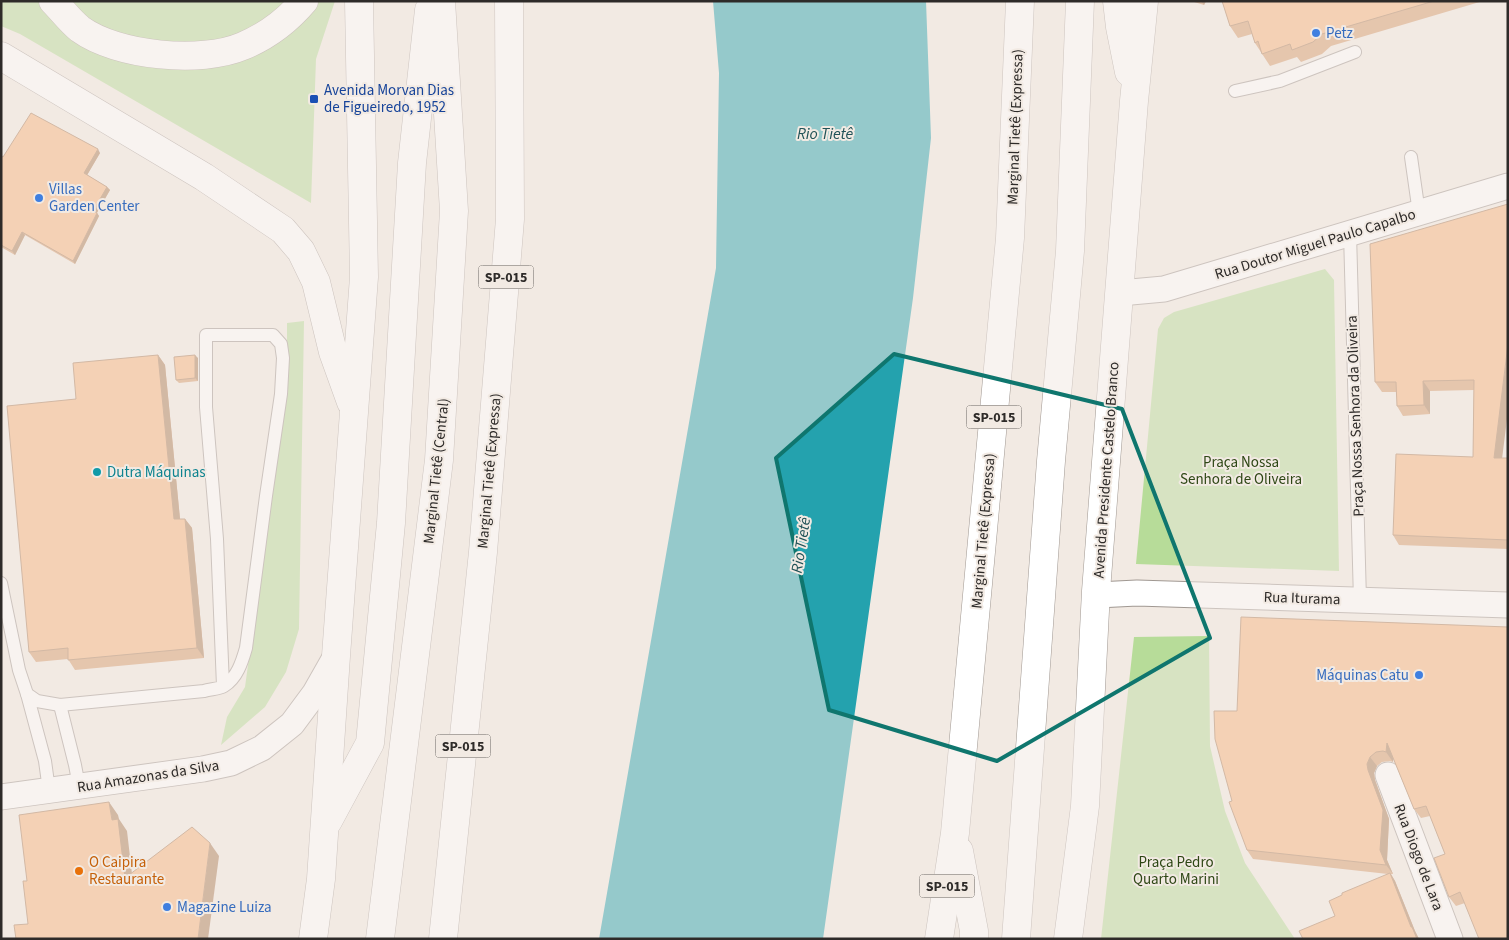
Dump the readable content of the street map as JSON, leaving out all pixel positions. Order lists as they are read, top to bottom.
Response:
{
  "streets": {
    "highway": [
      "Marginal Tietê (Expressa)",
      "SP-015",
      "Avenida Presidente Castelo Branco",
      "Marginal Tietê (Central)"
    ],
    "street": [
      "Rua Doutor Miguel Paulo Capalbo",
      "Rua Iturama",
      "Rua Amazonas da Silva",
      "Rua Diogo de Lara"
    ],
    "lane": ["Praça Nossa Senhora da Oliveira"]
  },
  "crossings": [
    ["Rua Doutor Miguel Paulo Capalbo", "Praça Nossa Senhora da Oliveira"],
    ["Rua Doutor Miguel Paulo Capalbo", "Avenida Presidente Castelo Branco"],
    ["Praça Nossa Senhora da Oliveira", "Rua Iturama"],
    ["Avenida Presidente Castelo Branco", "Rua Iturama"]
  ],
  "water": ["Rio Tietê"],
  "parks": ["Praça Nossa Senhora de Oliveira", "Praça Pedro Quarto Marini"],
  "places": {
    "other": [
      "Petz",
      "Villas Garden Center",
      "Dutra Máquinas",
      "Máquinas Catu",
      "O Caipira Restaurante",
      "Magazine Luiza"
    ],
    "transit": ["Avenida Morvan Dias de Figueiredo, 1952"]
  }
}
